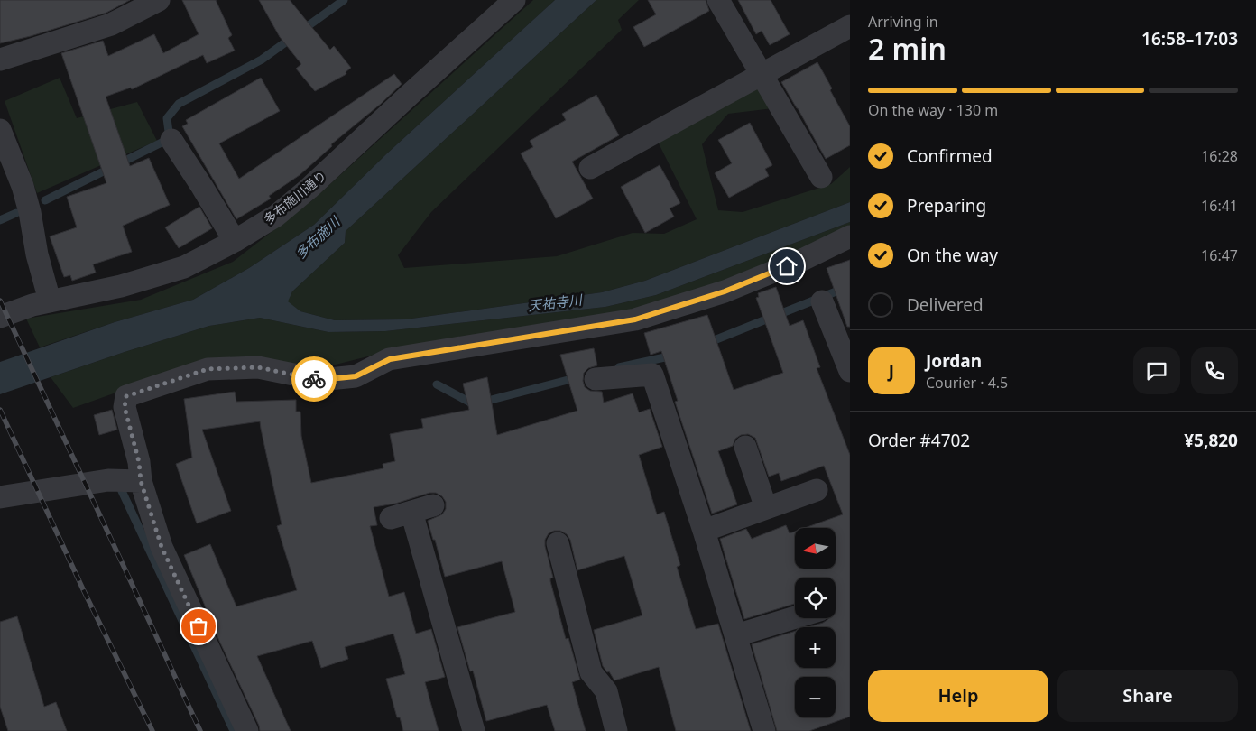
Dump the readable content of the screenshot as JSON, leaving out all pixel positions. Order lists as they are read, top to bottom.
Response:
{
  "streets": {
    "street": ["多布施川通り"]
  },
  "water": ["多布施川", "天祐寺川"],
  "north": "left",
  "page": {
    "heading": ["2 min", "Arriving in", "16:58–17:03"],
    "panel": [
      "Jordan",
      "Courier · 4.5",
      "Order #4702",
      "¥5,820"
    ],
    "bar": "On the way · 130 m",
    "list": [
      ["Confirmed", "16:28"],
      ["Preparing", "16:41"],
      ["On the way", "16:47"],
      "Delivered"
    ],
    "round": "J",
    "map_buttons": ["+", "−"],
    "buttons": ["Help", "Share"]
  }
}
